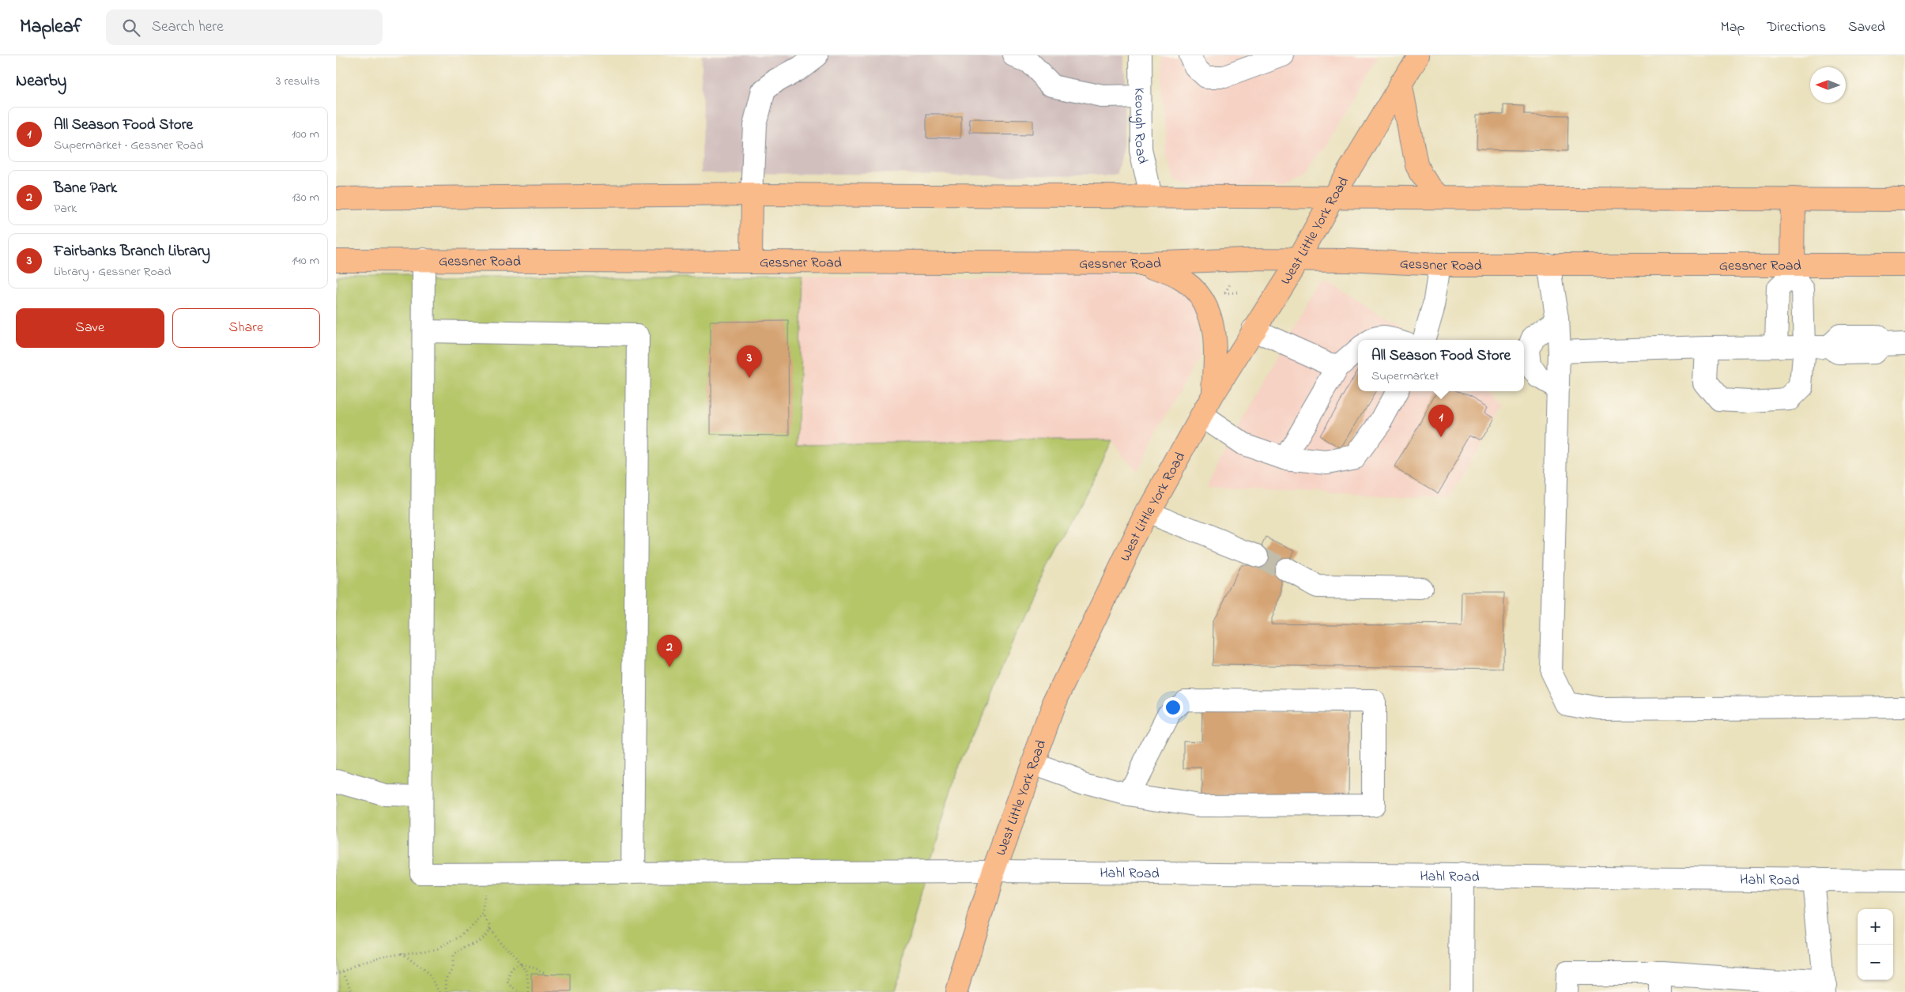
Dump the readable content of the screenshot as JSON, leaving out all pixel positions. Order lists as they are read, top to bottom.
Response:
{
  "streets": {
    "main road": ["West Little York Road", "Gessner Road"],
    "street": ["Keough Road", "Hahl Road"]
  },
  "crossings": [
    ["West Little York Road", "Gessner Road"],
    ["West Little York Road", "Hahl Road"]
  ],
  "north": "left",
  "page": {
    "header": "Mapleaf",
    "search": "Search here",
    "nav": ["Map", "Directions", "Saved"],
    "heading": ["Nearby", "3 results"],
    "list": [
      {
        "mark": "1",
        "name": "All Season Food Store",
        "note": "Supermarket · Gessner Road",
        "value": "100 m"
      },
      {
        "mark": "2",
        "name": "Bane Park",
        "note": "Park",
        "value": "130 m"
      },
      {
        "mark": "3",
        "name": "Fairbanks Branch Library",
        "note": "Library · Gessner Road",
        "value": "140 m"
      }
    ],
    "buttons": ["Save", "Share"],
    "popup": ["All Season Food Store", "Supermarket"],
    "pins": ["3", "1", "2"],
    "map_buttons": ["+", "−"]
  }
}
